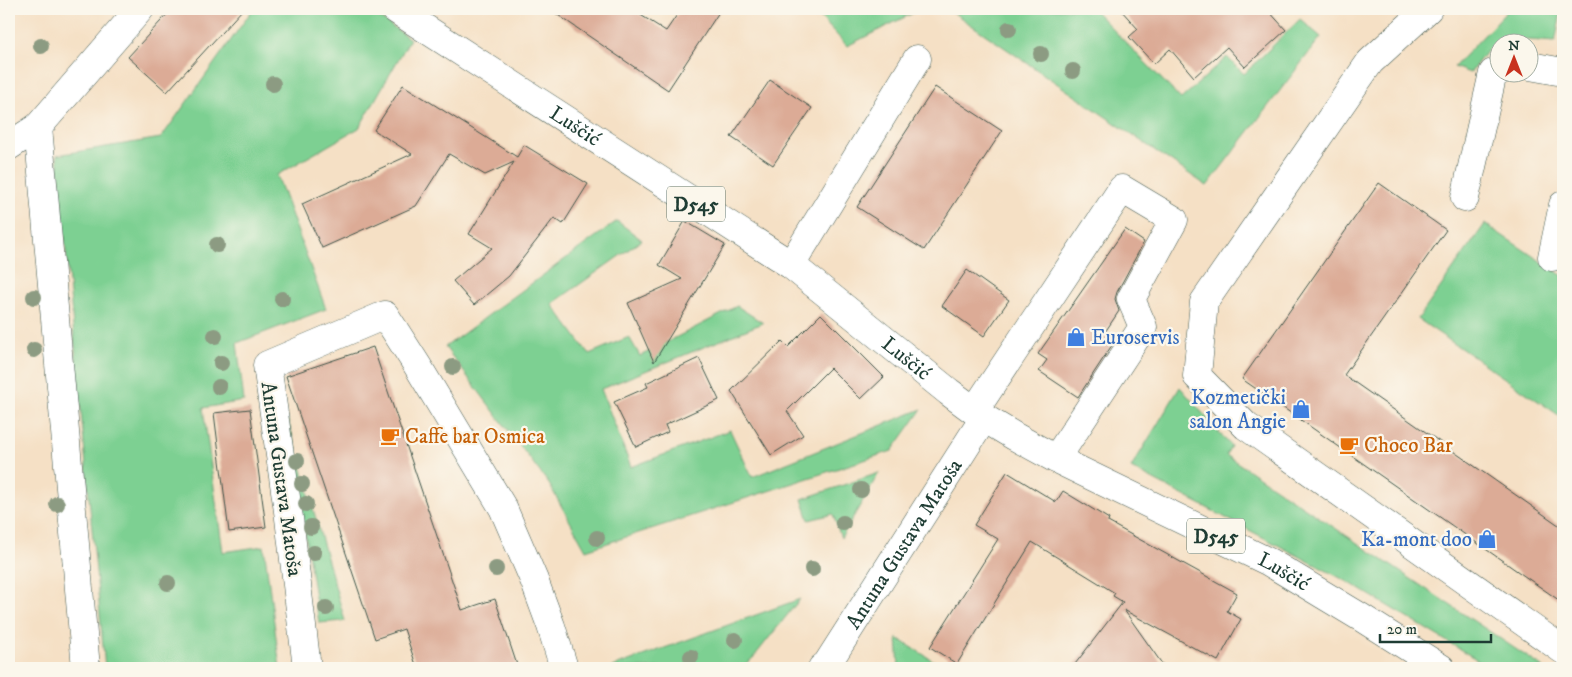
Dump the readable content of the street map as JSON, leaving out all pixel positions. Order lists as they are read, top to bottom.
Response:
{
  "streets": {
    "main road": ["Luščić", "D545", "Antuna Gustava Matoša"]
  },
  "crossings": [
    ["Luščić", "Antuna Gustava Matoša"]
  ],
  "places": {
    "shop": ["Euroservis", "Kozmetički salon Angie", "Ka-mont doo"],
    "cafe": ["Caffe bar Osmica", "Choco Bar"]
  },
  "scale_bar": "20 m",
  "north": "top"
}
